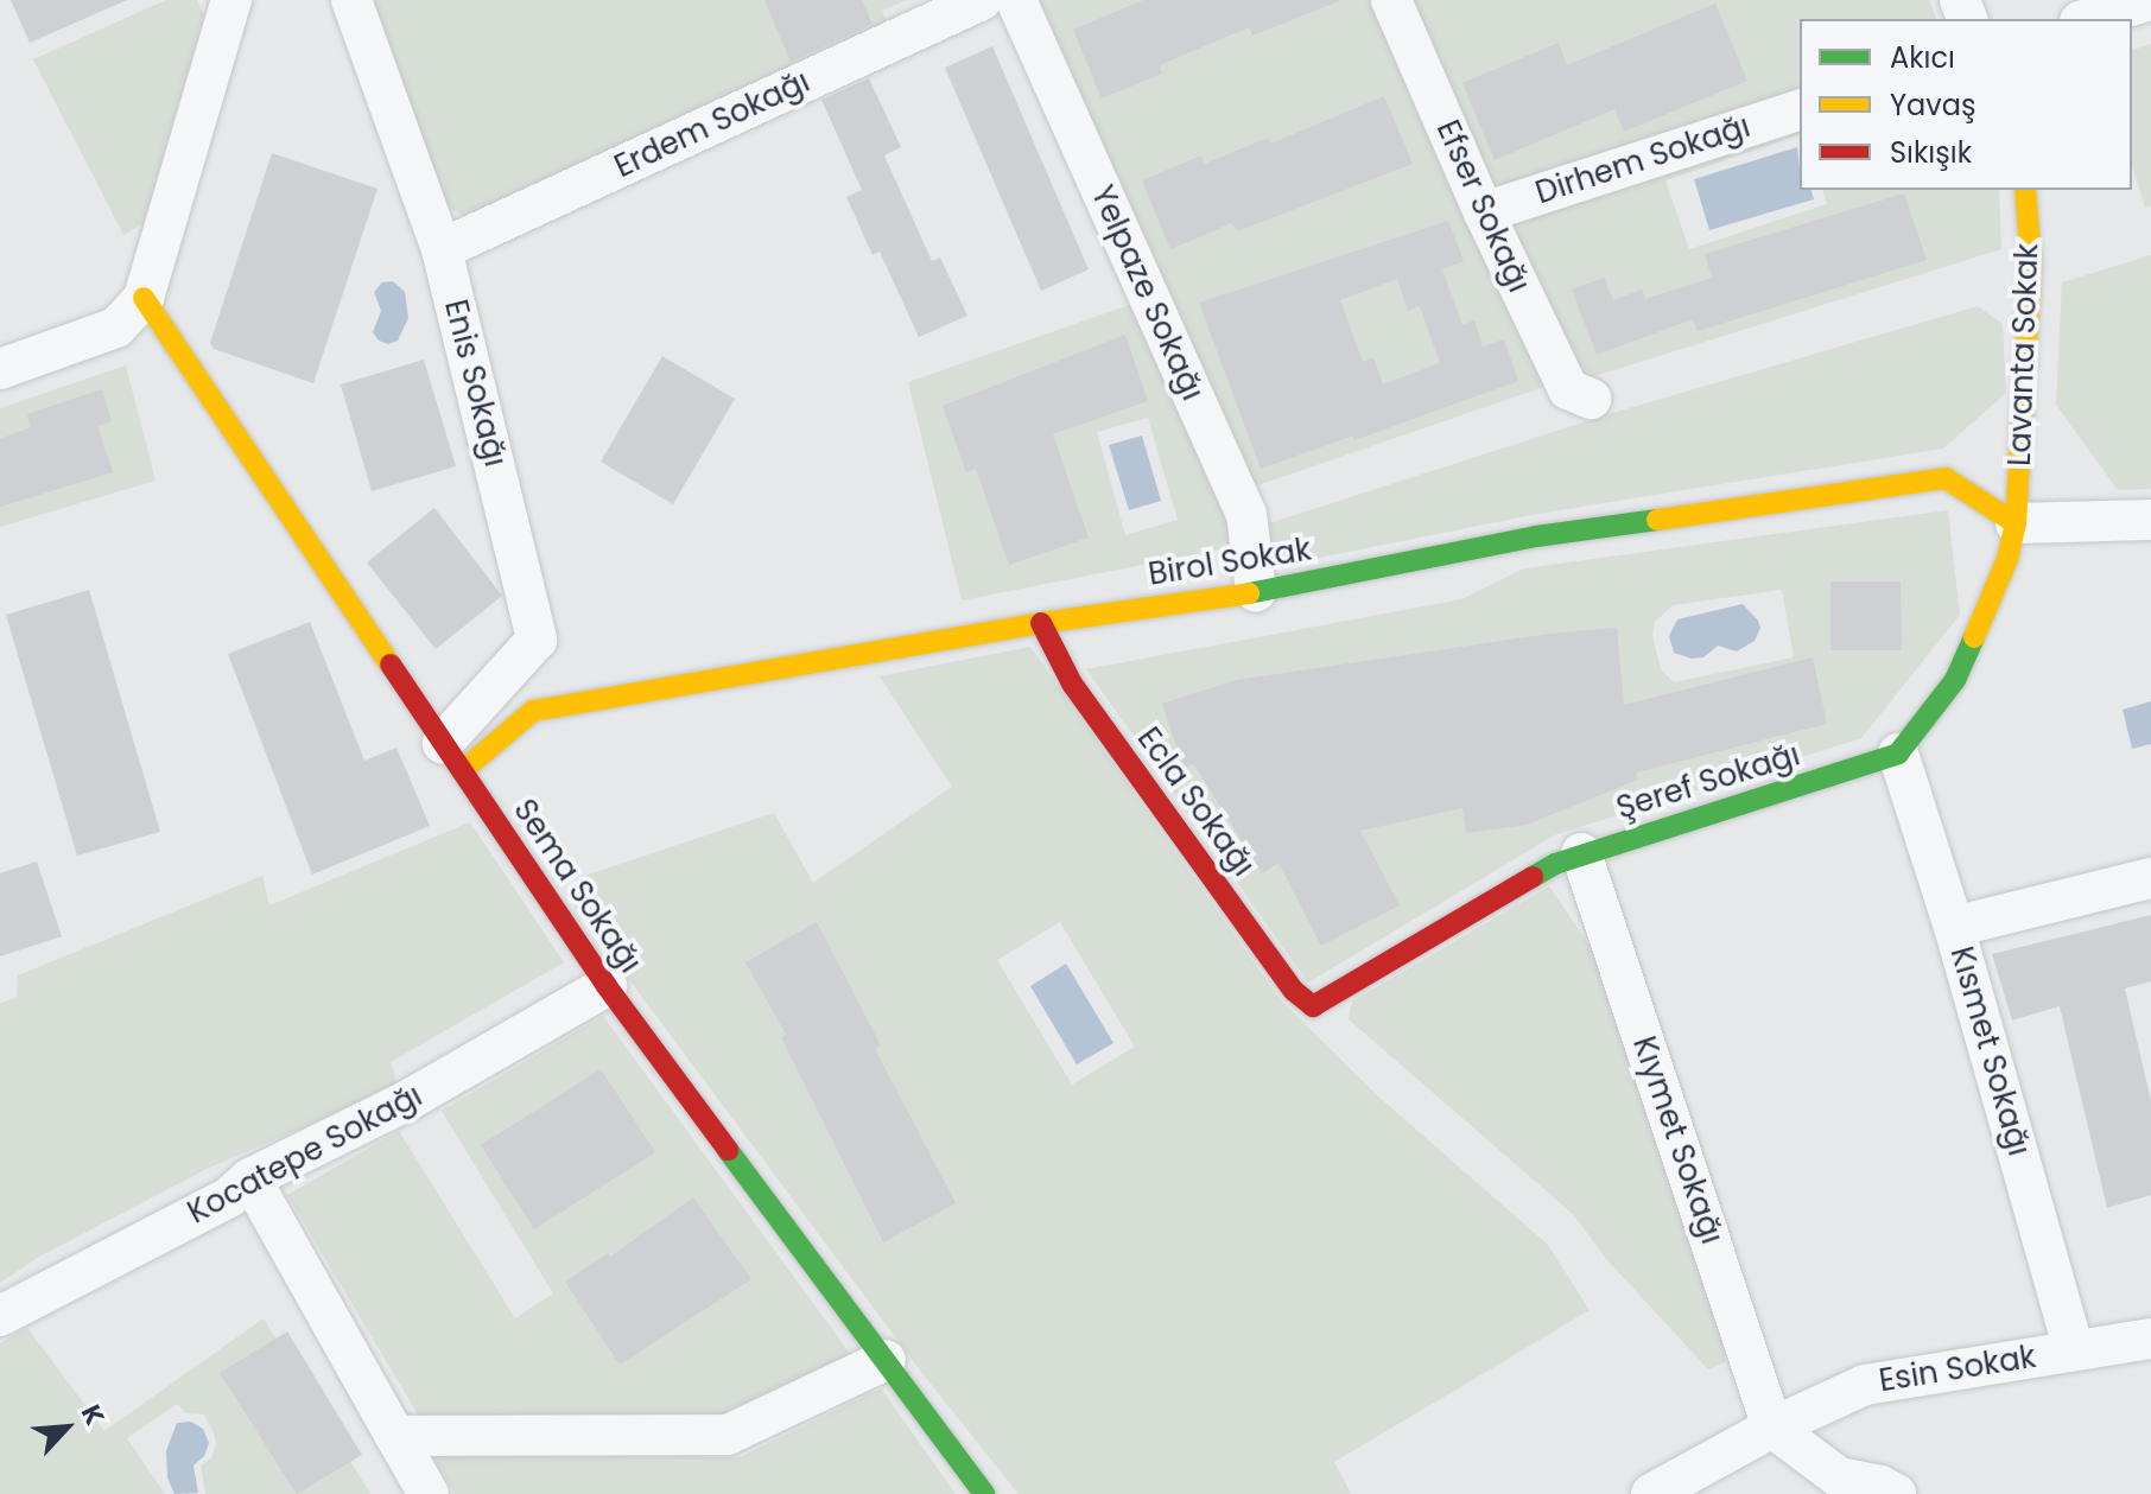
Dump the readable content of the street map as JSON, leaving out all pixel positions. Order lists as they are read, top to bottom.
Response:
{
  "streets": {
    "street": [
      "Erdem Sokağı",
      "Dirhem Sokağı",
      "Efser Sokağı",
      "Yelpaze Sokağı",
      "Lavanta Sokak",
      "Enis Sokağı",
      "Birol Sokak",
      "Şeref Sokağı",
      "Ecla Sokağı",
      "Sema Sokağı",
      "Kısmet Sokağı",
      "Kıymet Sokağı",
      "Kocatepe Sokağı",
      "Esin Sokak"
    ]
  },
  "crossings": [
    ["Erdem Sokağı", "Enis Sokağı"],
    ["Dirhem Sokağı", "Efser Sokağı"],
    ["Yelpaze Sokağı", "Birol Sokak"],
    ["Lavanta Sokak", "Birol Sokak"],
    ["Enis Sokağı", "Birol Sokak"],
    ["Enis Sokağı", "Sema Sokağı"],
    ["Birol Sokak", "Ecla Sokağı"],
    ["Birol Sokak", "Sema Sokağı"],
    ["Şeref Sokağı", "Ecla Sokağı"],
    ["Şeref Sokağı", "Kısmet Sokağı"],
    ["Şeref Sokağı", "Kıymet Sokağı"],
    ["Sema Sokağı", "Kocatepe Sokağı"],
    ["Kısmet Sokağı", "Esin Sokak"],
    ["Kıymet Sokağı", "Esin Sokak"]
  ],
  "legend": ["Akıcı", "Yavaş", "Sıkışık"],
  "north": "top right"
}
